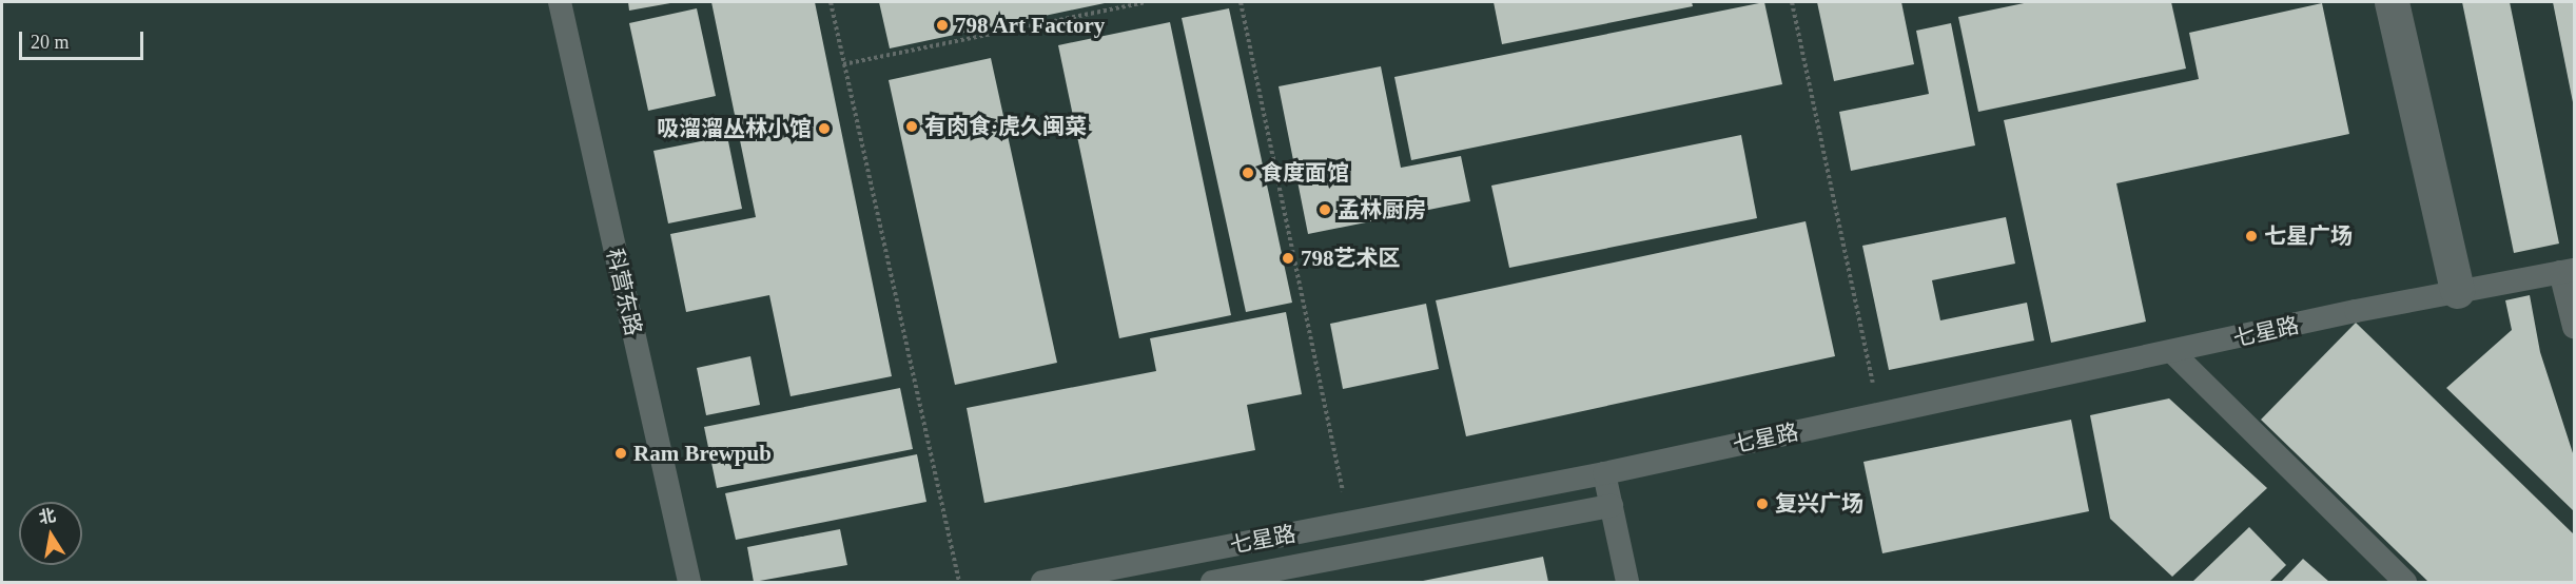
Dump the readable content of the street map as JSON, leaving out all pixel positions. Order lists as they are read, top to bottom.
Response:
{
  "streets": {
    "lane": ["科营东路", "七星路"]
  },
  "places": [
    "798 Art Factory",
    "有肉食·虎久闽菜",
    "吸溜溜丛林小馆",
    "食度面馆",
    "孟林厨房",
    "七星广场",
    "798艺术区",
    "Ram Brewpub",
    "复兴广场"
  ],
  "scale_bar": "20 m",
  "north": "top"
}
